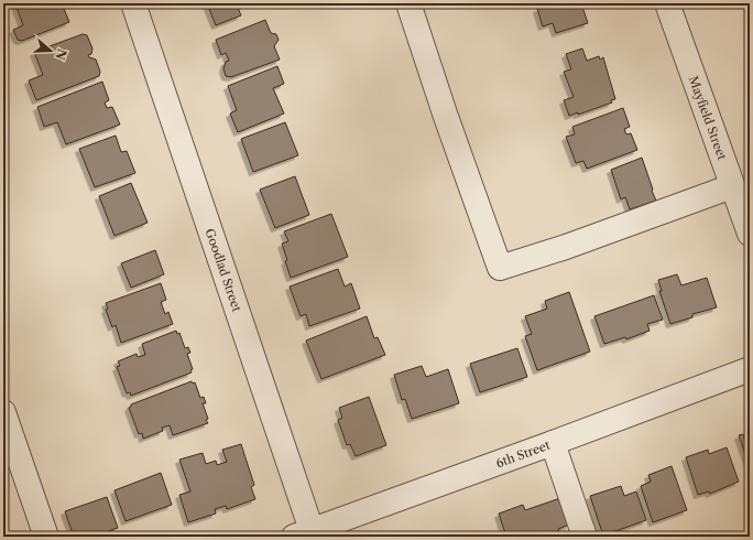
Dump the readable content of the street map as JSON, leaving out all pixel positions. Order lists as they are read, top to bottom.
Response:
{
  "streets": {
    "street": ["Mayfield Street", "Goodlad Street", "6th Street"]
  },
  "crossings": [
    ["Goodlad Street", "6th Street"]
  ],
  "north": "right"
}
